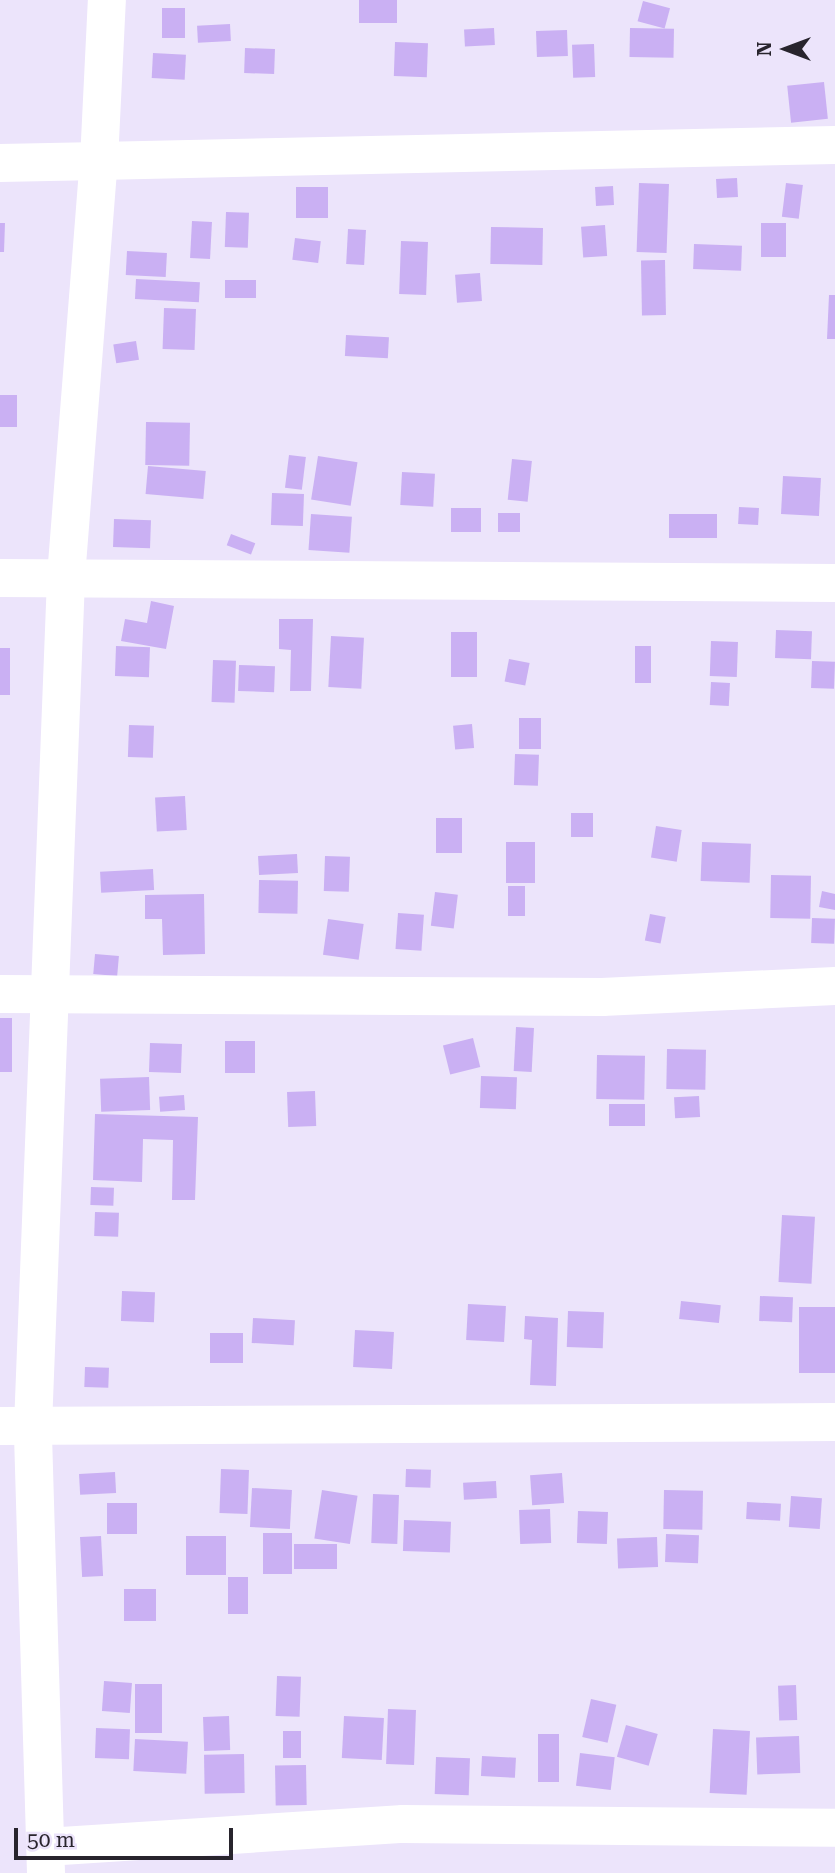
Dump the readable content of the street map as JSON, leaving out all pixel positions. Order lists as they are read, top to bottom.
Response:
{
  "scale_bar": "50 m",
  "north": "left"
}
